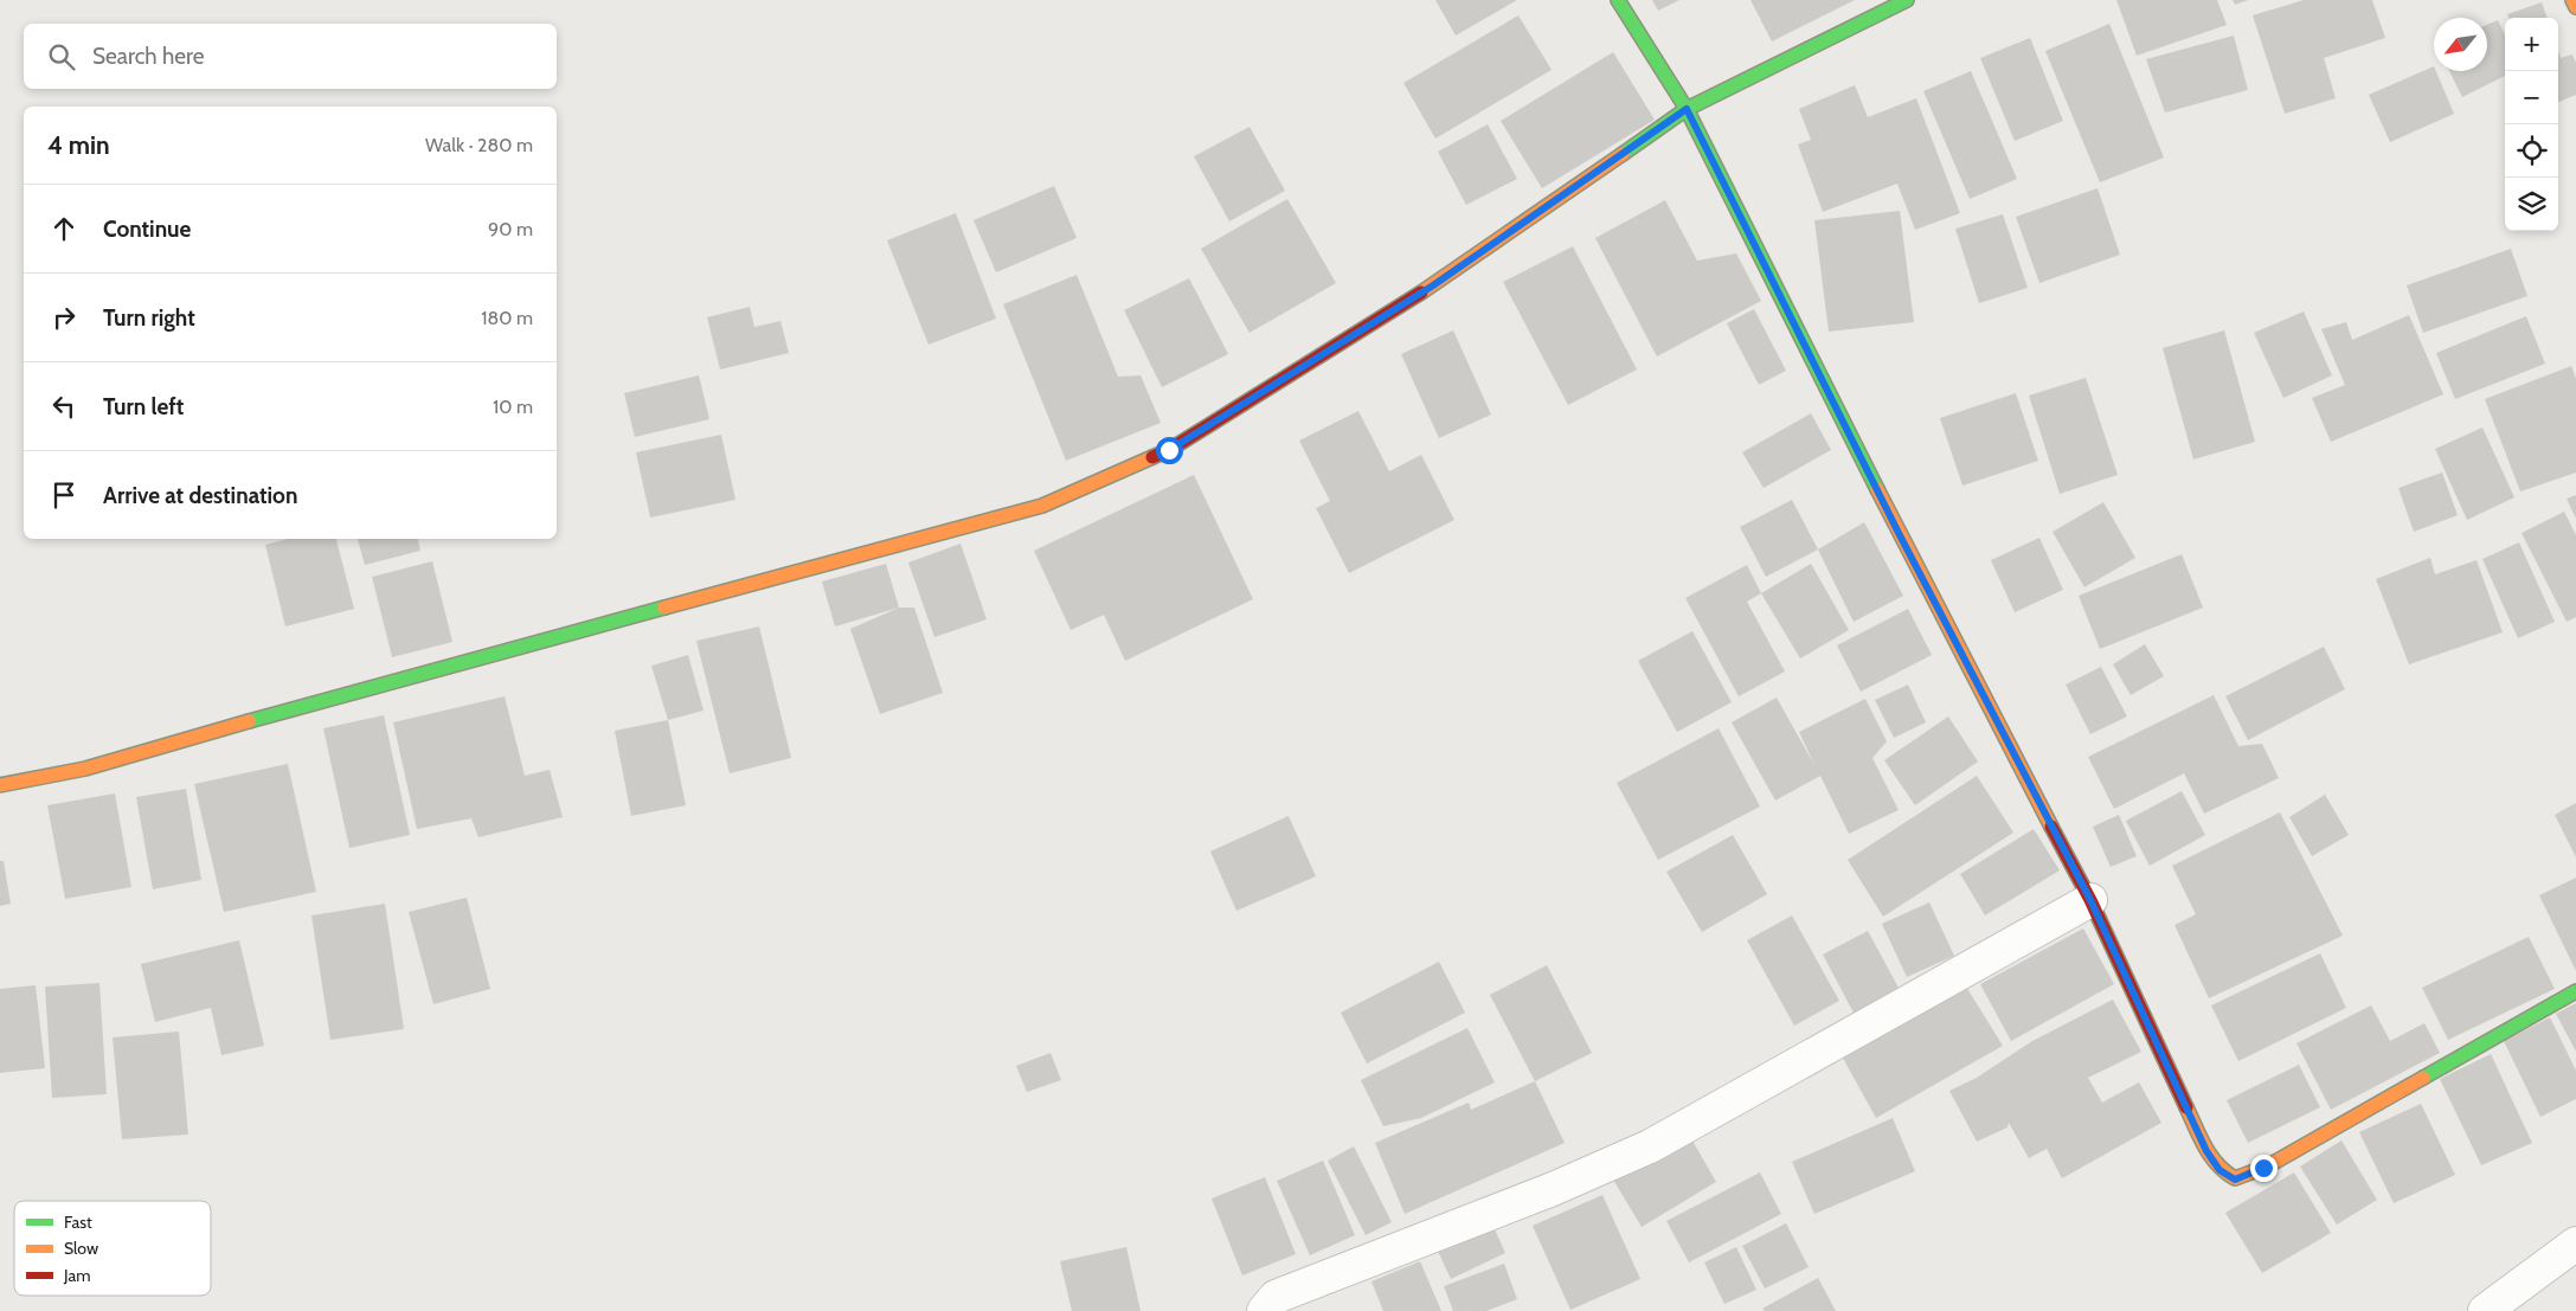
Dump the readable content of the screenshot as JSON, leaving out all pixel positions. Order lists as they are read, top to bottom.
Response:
{
  "legend": ["Fast", "Slow", "Jam"],
  "north": "bottom left",
  "page": {
    "map_buttons": ["+", "−"],
    "search": "Search here",
    "heading": ["4 min", "Walk · 280 m"],
    "list": [
      ["Continue", "90 m"],
      ["Turn right", "180 m"],
      ["Turn left", "10 m"],
      "Arrive at destination"
    ]
  }
}
